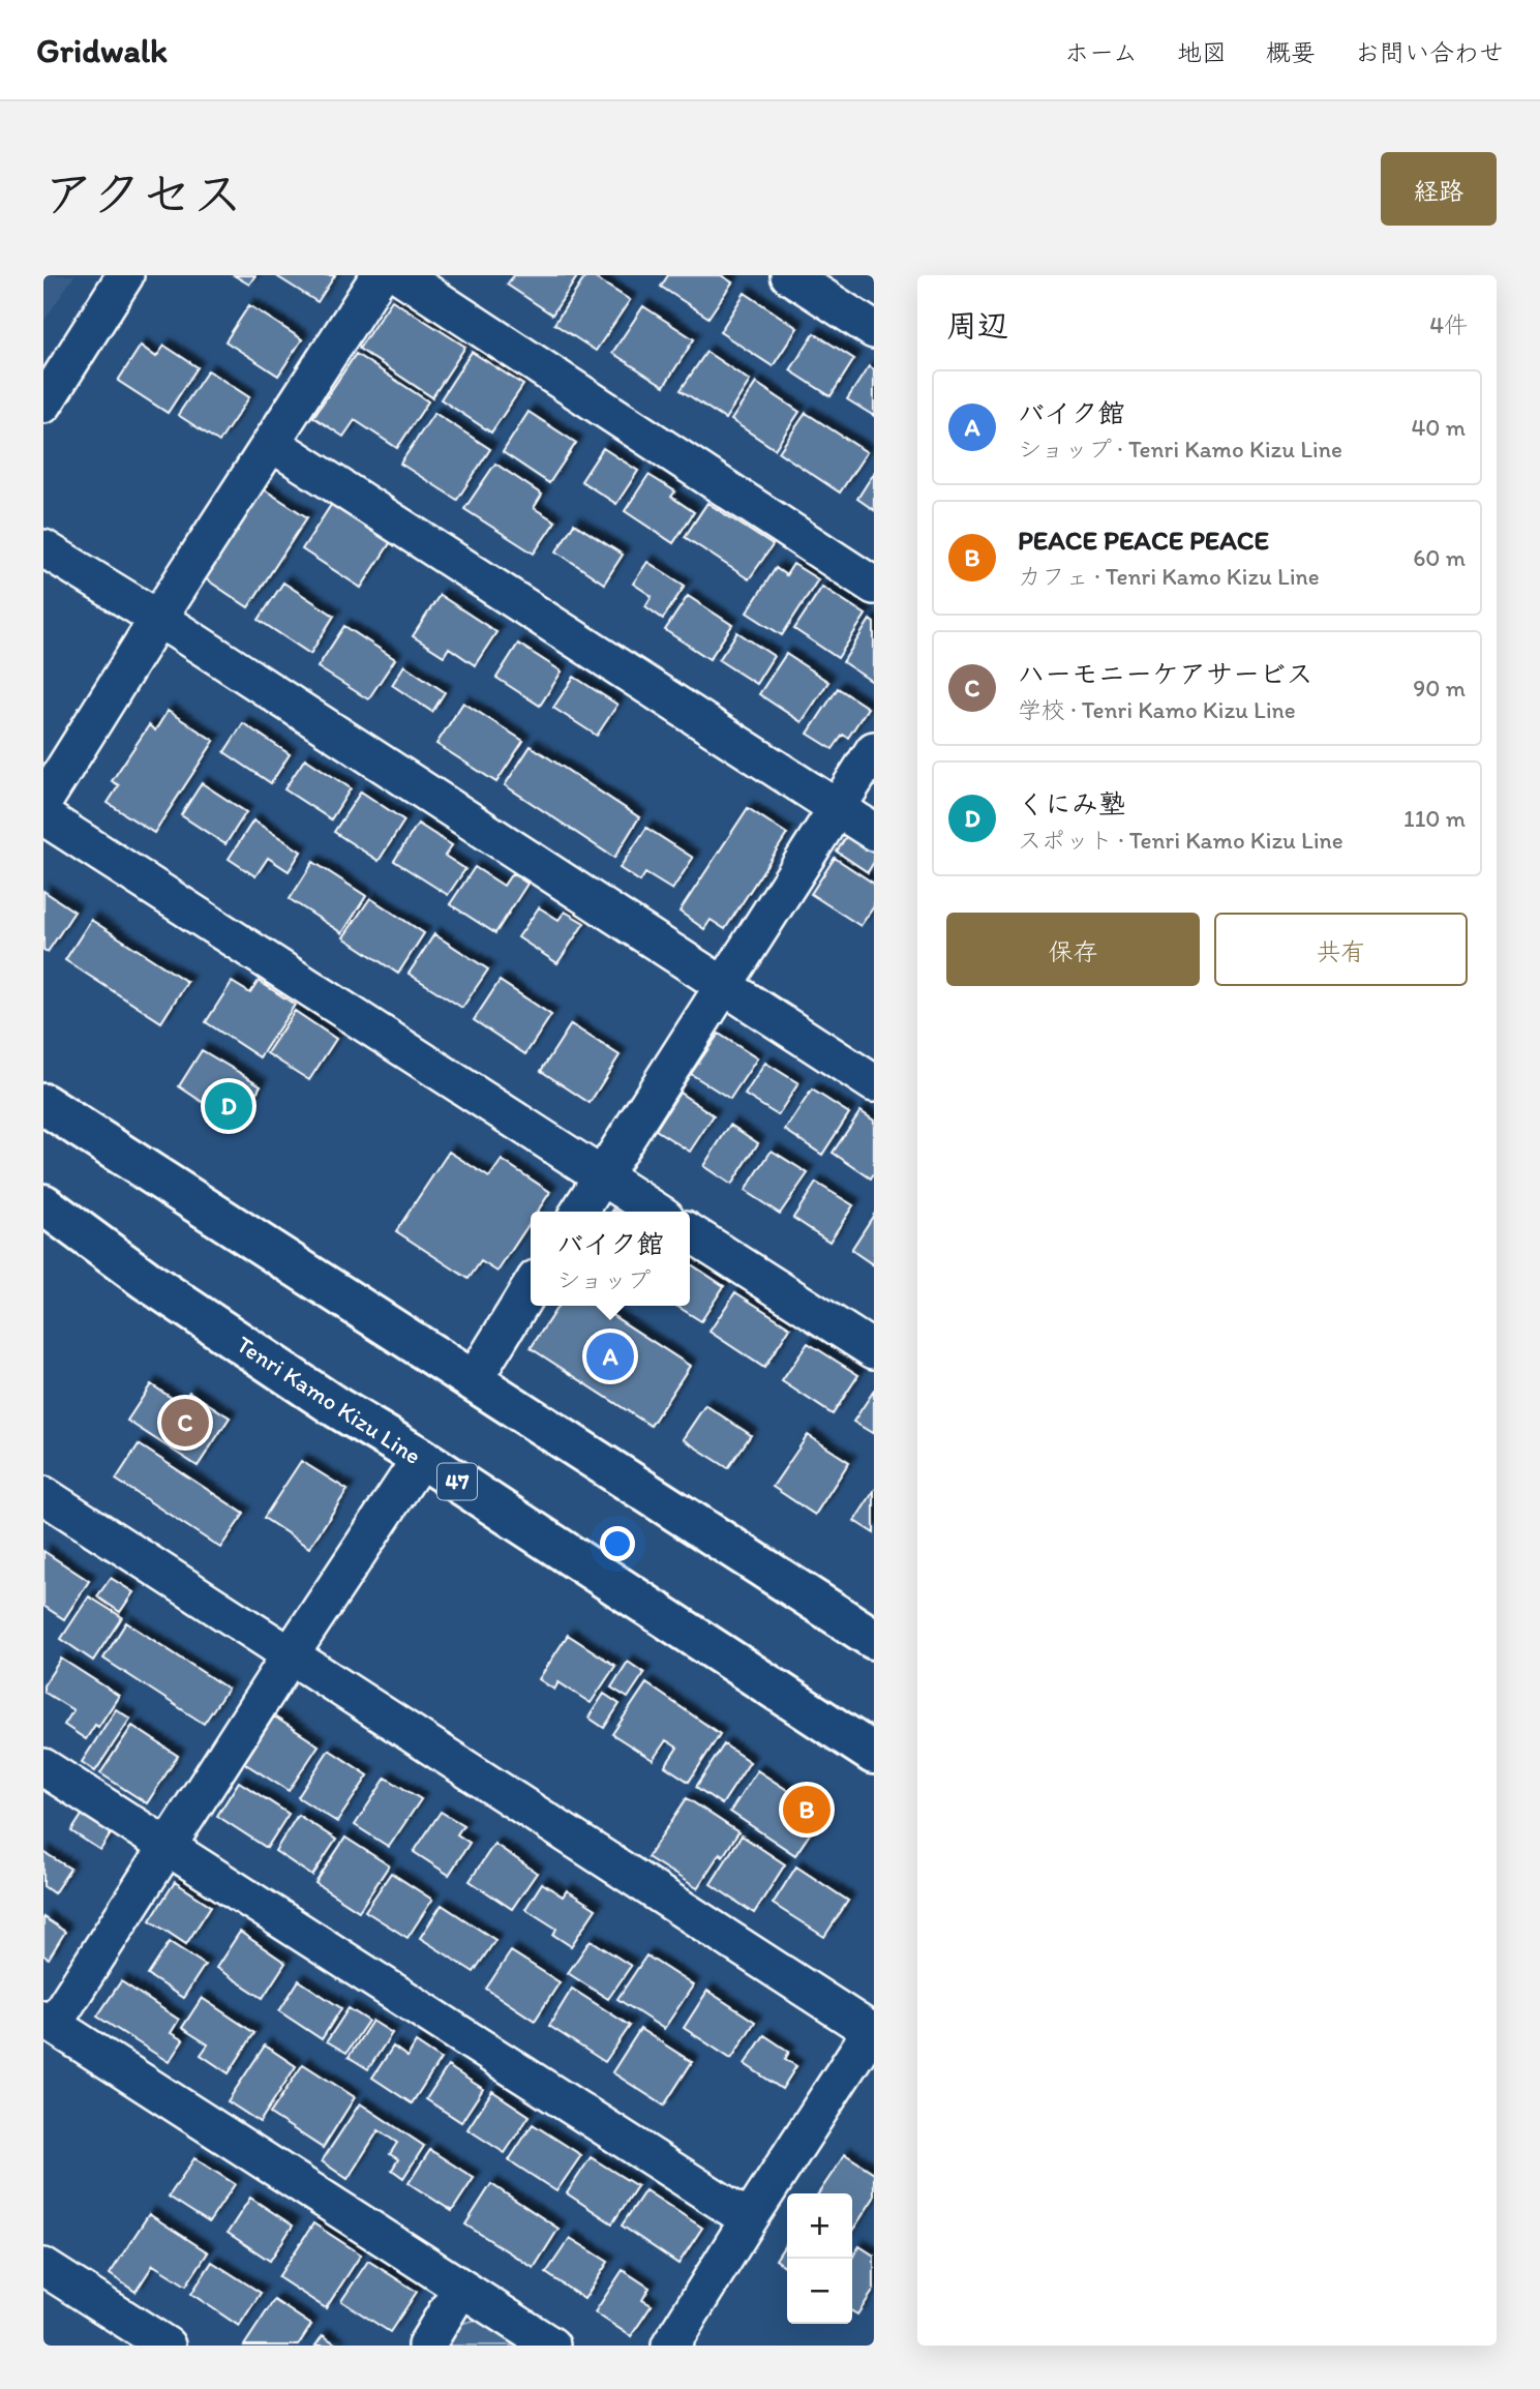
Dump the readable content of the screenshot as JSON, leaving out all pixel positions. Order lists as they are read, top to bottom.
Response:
{
  "streets": {
    "main road": ["Tenri Kamo Kizu Line", "47"]
  },
  "page": {
    "header": "Gridwalk",
    "nav": [
      "ホーム",
      "地図",
      "概要",
      "お問い合わせ"
    ],
    "title": "アクセス",
    "buttons": [
      "経路",
      ["保存", "共有"]
    ],
    "heading": ["周辺", "4件"],
    "list": [
      {
        "mark": "A",
        "name": "バイク館",
        "note": "ショップ · Tenri Kamo Kizu Line",
        "value": "40 m"
      },
      {
        "mark": "B",
        "name": "PEACE PEACE PEACE",
        "note": "カフェ · Tenri Kamo Kizu Line",
        "value": "60 m"
      },
      {
        "mark": "C",
        "name": "ハーモニーケアサービス",
        "note": "学校 · Tenri Kamo Kizu Line",
        "value": "90 m"
      },
      {
        "mark": "D",
        "name": "くにみ塾",
        "note": "スポット · Tenri Kamo Kizu Line",
        "value": "110 m"
      }
    ],
    "pins": [
      "D",
      "A",
      "C",
      "B"
    ],
    "popup": ["バイク館", "ショップ"],
    "map_buttons": ["+", "−"]
  }
}
